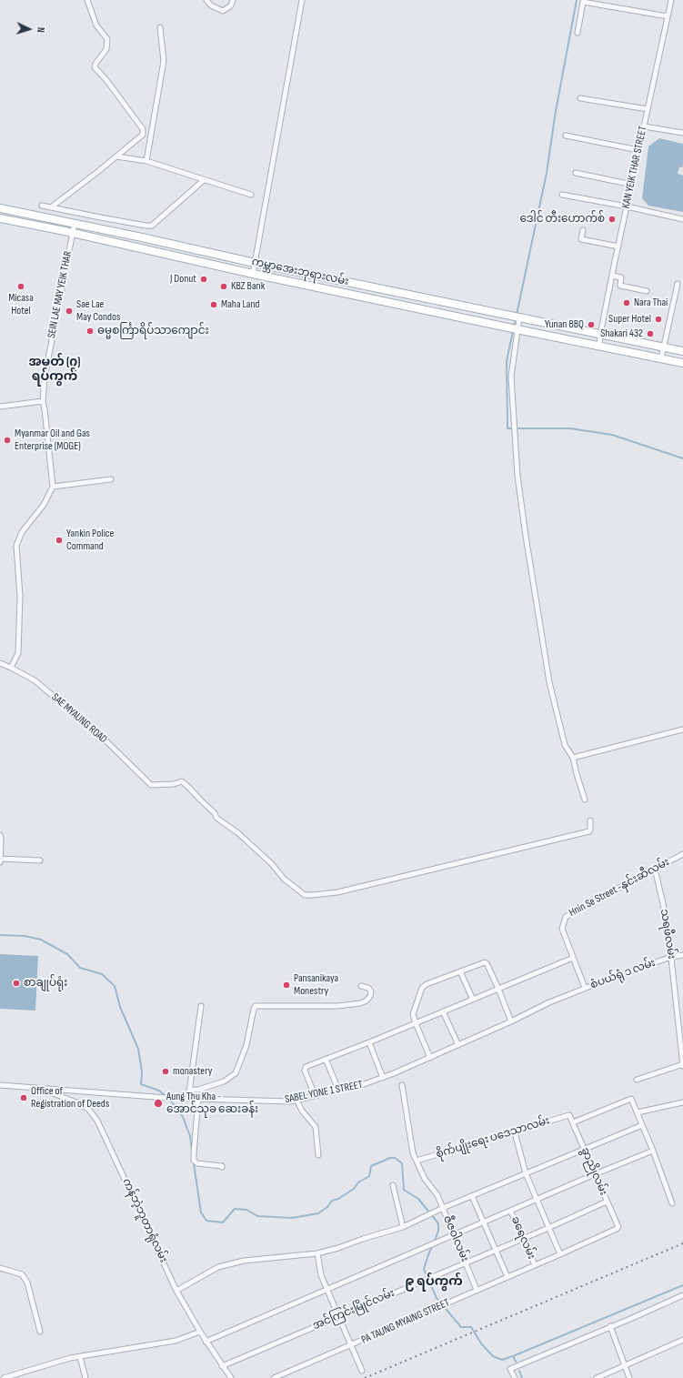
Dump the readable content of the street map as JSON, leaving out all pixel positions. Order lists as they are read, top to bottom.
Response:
{
  "streets": {
    "main road": ["ကမ္ဘာအေးဘုရားလမ်း"],
    "street": [
      "KAN YEIK THAR STREET",
      "SEIN LAE MAY YEIK THAR",
      "SAE MYAUNG ROAD",
      "Hnin Se Street -နှင်းဆီလမ်း",
      "သရဖီလမ်း",
      "စံပယ်ရုံ ၁ လမ်း",
      "SABEL YONE 1 STREET",
      "စိုက်ပျိုးရေး ပဒေသာလမ်း",
      "ခွာညိုလမ်း",
      "ကန်ဘဲ့ဘူတာရုံလမ်း",
      "ခရေလမ်း",
      "ဇီဇဝါလမ်း",
      "အင်ကြင်းမြိုင်လမ်း",
      "PA TAUNG MYAING STREET"
    ]
  },
  "crossings": [
    ["KAN YEIK THAR STREET", "ကမ္ဘာအေးဘုရားလမ်း"],
    ["ကမ္ဘာအေးဘုရားလမ်း", "SEIN LAE MAY YEIK THAR"],
    ["Hnin Se Street -နှင်းဆီလမ်း", "သရဖီလမ်း"],
    ["Hnin Se Street -နှင်းဆီလမ်း", "စံပယ်ရုံ ၁ လမ်း"],
    ["Hnin Se Street -နှင်းဆီလမ်း", "SABEL YONE 1 STREET"],
    ["သရဖီလမ်း", "စံပယ်ရုံ ၁ လမ်း"],
    ["စံပယ်ရုံ ၁ လမ်း", "SABEL YONE 1 STREET"],
    ["SABEL YONE 1 STREET", "ကန်ဘဲ့ဘူတာရုံလမ်း"],
    ["စိုက်ပျိုးရေး ပဒေသာလမ်း", "ခွာညိုလမ်း"],
    ["စိုက်ပျိုးရေး ပဒေသာလမ်း", "ဇီဇဝါလမ်း"],
    ["ခွာညိုလမ်း", "အင်ကြင်းမြိုင်လမ်း"],
    ["ခွာညိုလမ်း", "PA TAUNG MYAING STREET"],
    ["ကန်ဘဲ့ဘူတာရုံလမ်း", "အင်ကြင်းမြိုင်လမ်း"],
    ["ခရေလမ်း", "အင်ကြင်းမြိုင်လမ်း"],
    ["ခရေလမ်း", "PA TAUNG MYAING STREET"],
    ["ဇီဇဝါလမ်း", "အင်ကြင်းမြိုင်လမ်း"],
    ["ဇီဇဝါလမ်း", "PA TAUNG MYAING STREET"]
  ],
  "districts": ["အမှတ် (၇) ရပ်ကွက်", "၉ ရပ်ကွက်"],
  "places": [
    "ဒေါင် တီးဟောက်စ်",
    "J Donut",
    "Micasa Hotel",
    "KBZ Bank",
    "Nara Thai",
    "Maha Land",
    "Sae Lae May Condos",
    "Super Hotel",
    "Yunan BBQ",
    "ဓမ္မစင်္ကြာရိပ်သာကျောင်း",
    "Shakari 432",
    "Myanmar Oil and Gas Enterprise (MOGE)",
    "Yankin Police Command",
    "စာချုပ်ရုံး",
    "Pansanikaya Monestry",
    "monastery",
    "Office of Registration of Deeds",
    "Aung Thu Kha - အောင်သုခ ဆေးခန်း"
  ],
  "north": "right"
}
